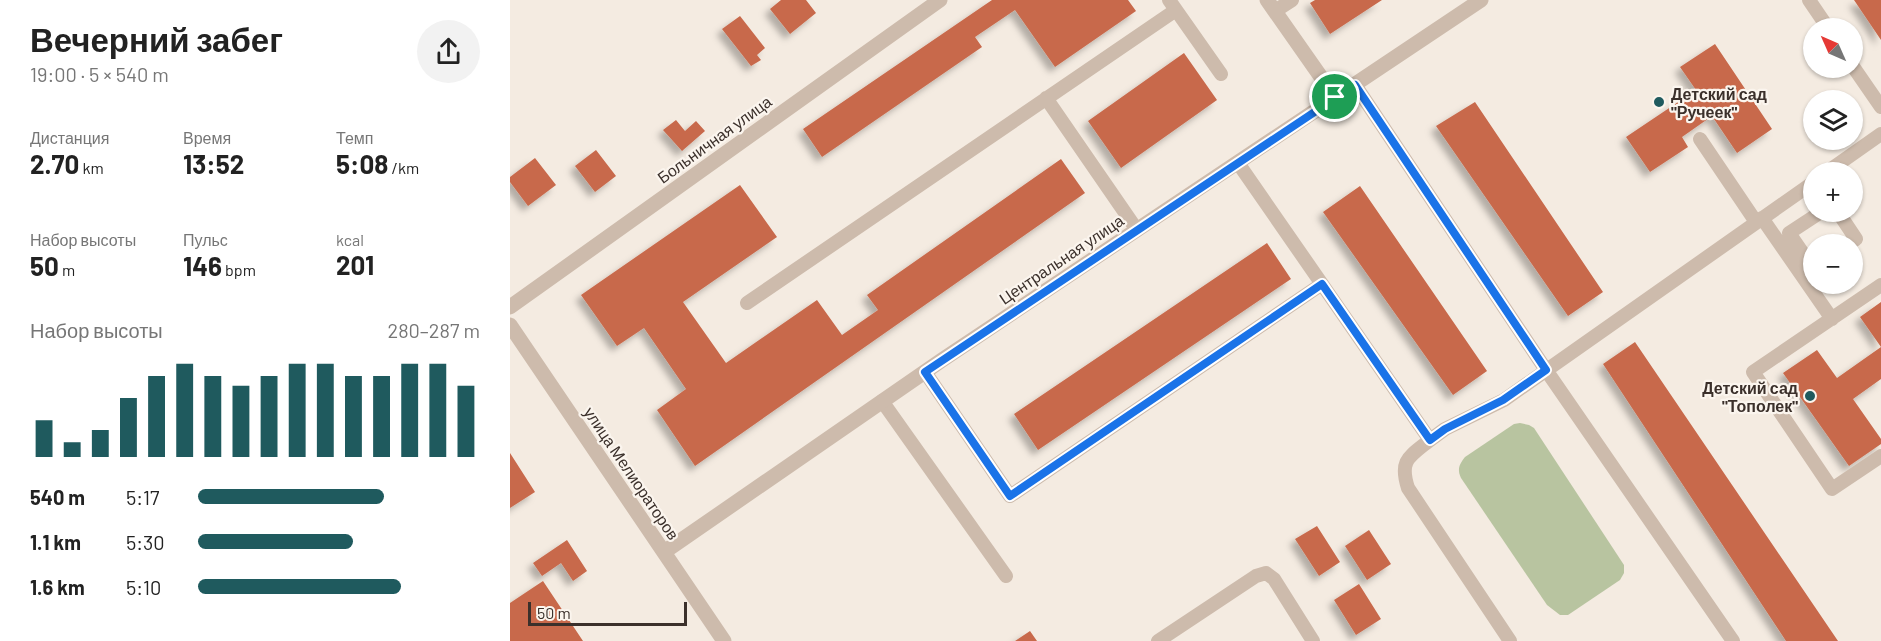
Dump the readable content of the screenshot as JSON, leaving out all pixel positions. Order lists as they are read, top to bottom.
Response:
{
  "streets": {
    "street": ["Больничная улица", "Центральная улица", "улица Мелиораторов"]
  },
  "crossings": [
    ["Центральная улица", "улица Мелиораторов"]
  ],
  "places": ["Детский сад \"Ручеек\"", "Детский сад \"Тополек\""],
  "scale_bar": "50 m",
  "north": "top left",
  "page": {
    "heading": ["Вечерний забег", "19:00 · 5 × 540 m"],
    "map_buttons": ["+", "−"],
    "stats": [
      ["Дистанция", "2.70 km"],
      ["Время", "13:52"],
      ["Темп", "5:08 /km"],
      ["Набор высоты", "50 m"],
      ["Пульс", "146 bpm"],
      ["kcal", "201"]
    ],
    "chart": ["Набор высоты", "280–287 m"],
    "list": [
      {
        "name": "540 m",
        "note": "5:17"
      },
      {
        "name": "1.1 km",
        "note": "5:30"
      },
      {
        "name": "1.6 km",
        "note": "5:10"
      }
    ],
    "scale": "50 m"
  }
}
